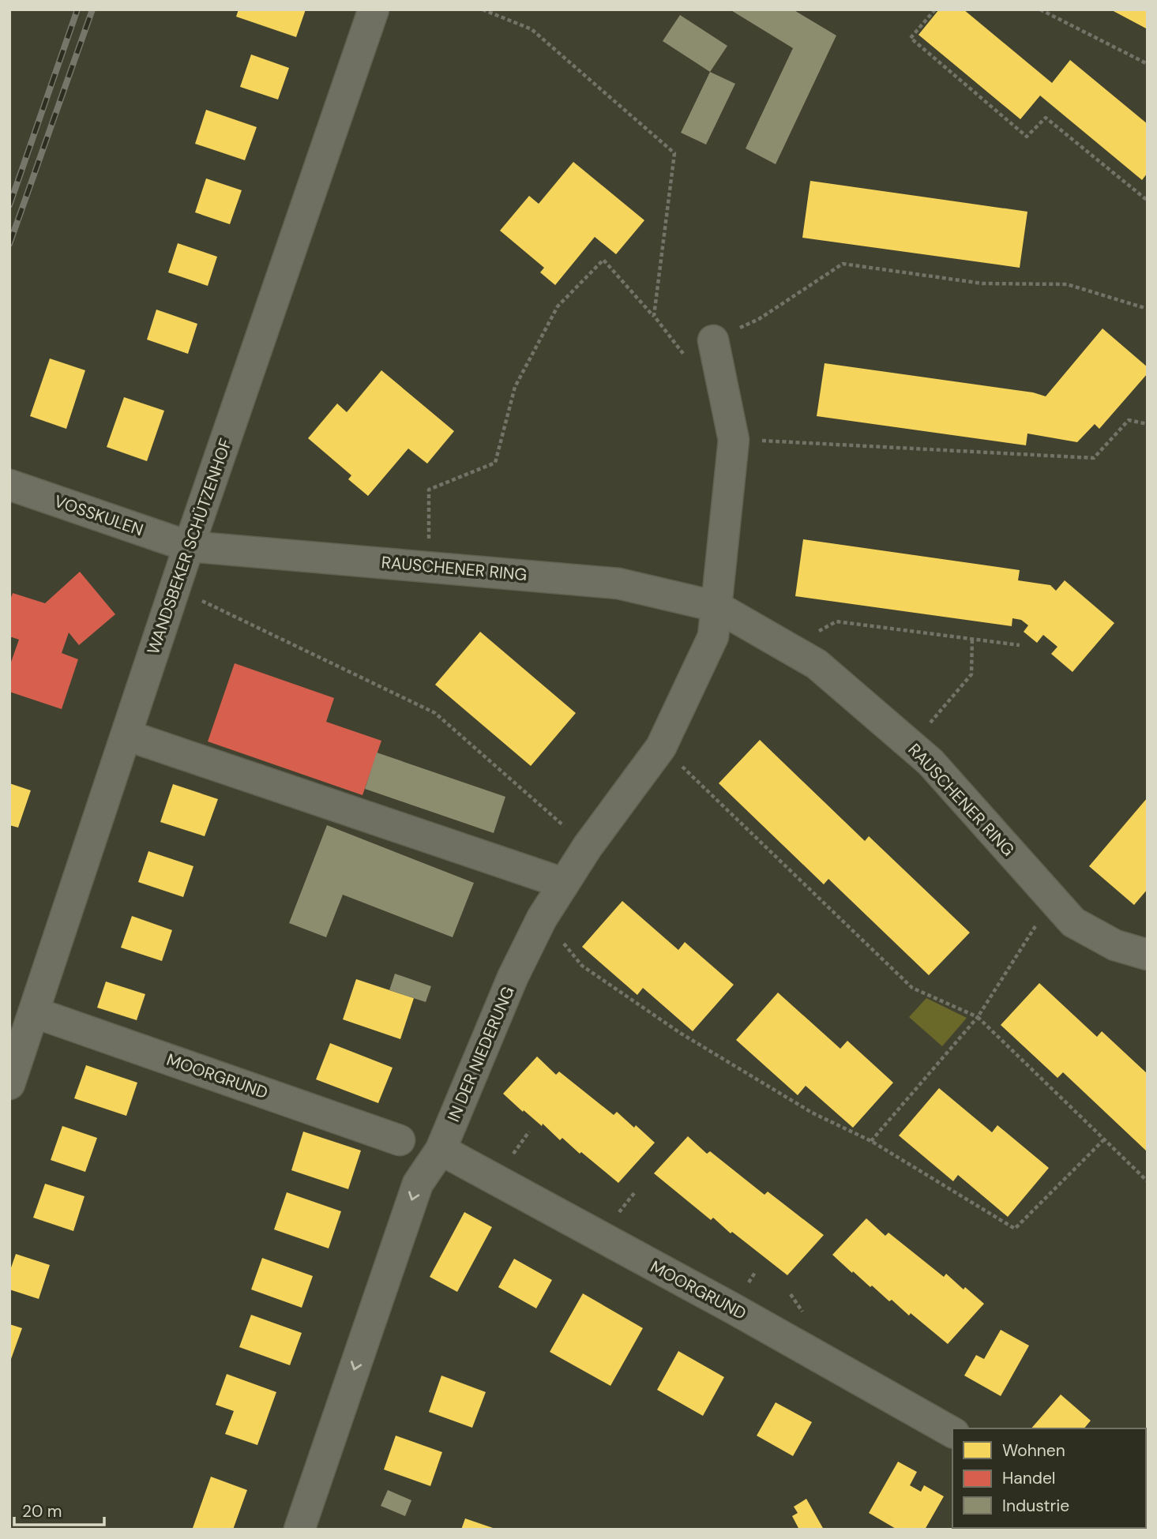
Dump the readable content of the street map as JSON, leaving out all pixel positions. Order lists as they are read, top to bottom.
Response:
{
  "streets": {
    "street": [
      "VOSSKULEN",
      "WANDSBEKER SCHÜTZENHOF",
      "RAUSCHENER RING",
      "IN DER NIEDERUNG",
      "MOORGRUND"
    ]
  },
  "crossings": [
    ["VOSSKULEN", "WANDSBEKER SCHÜTZENHOF"],
    ["VOSSKULEN", "RAUSCHENER RING"],
    ["WANDSBEKER SCHÜTZENHOF", "RAUSCHENER RING"],
    ["WANDSBEKER SCHÜTZENHOF", "MOORGRUND"],
    ["RAUSCHENER RING", "IN DER NIEDERUNG"],
    ["IN DER NIEDERUNG", "MOORGRUND"]
  ],
  "one_way": ["IN DER NIEDERUNG"],
  "legend": ["Wohnen", "Handel", "Industrie"],
  "scale_bar": "20 m"
}
